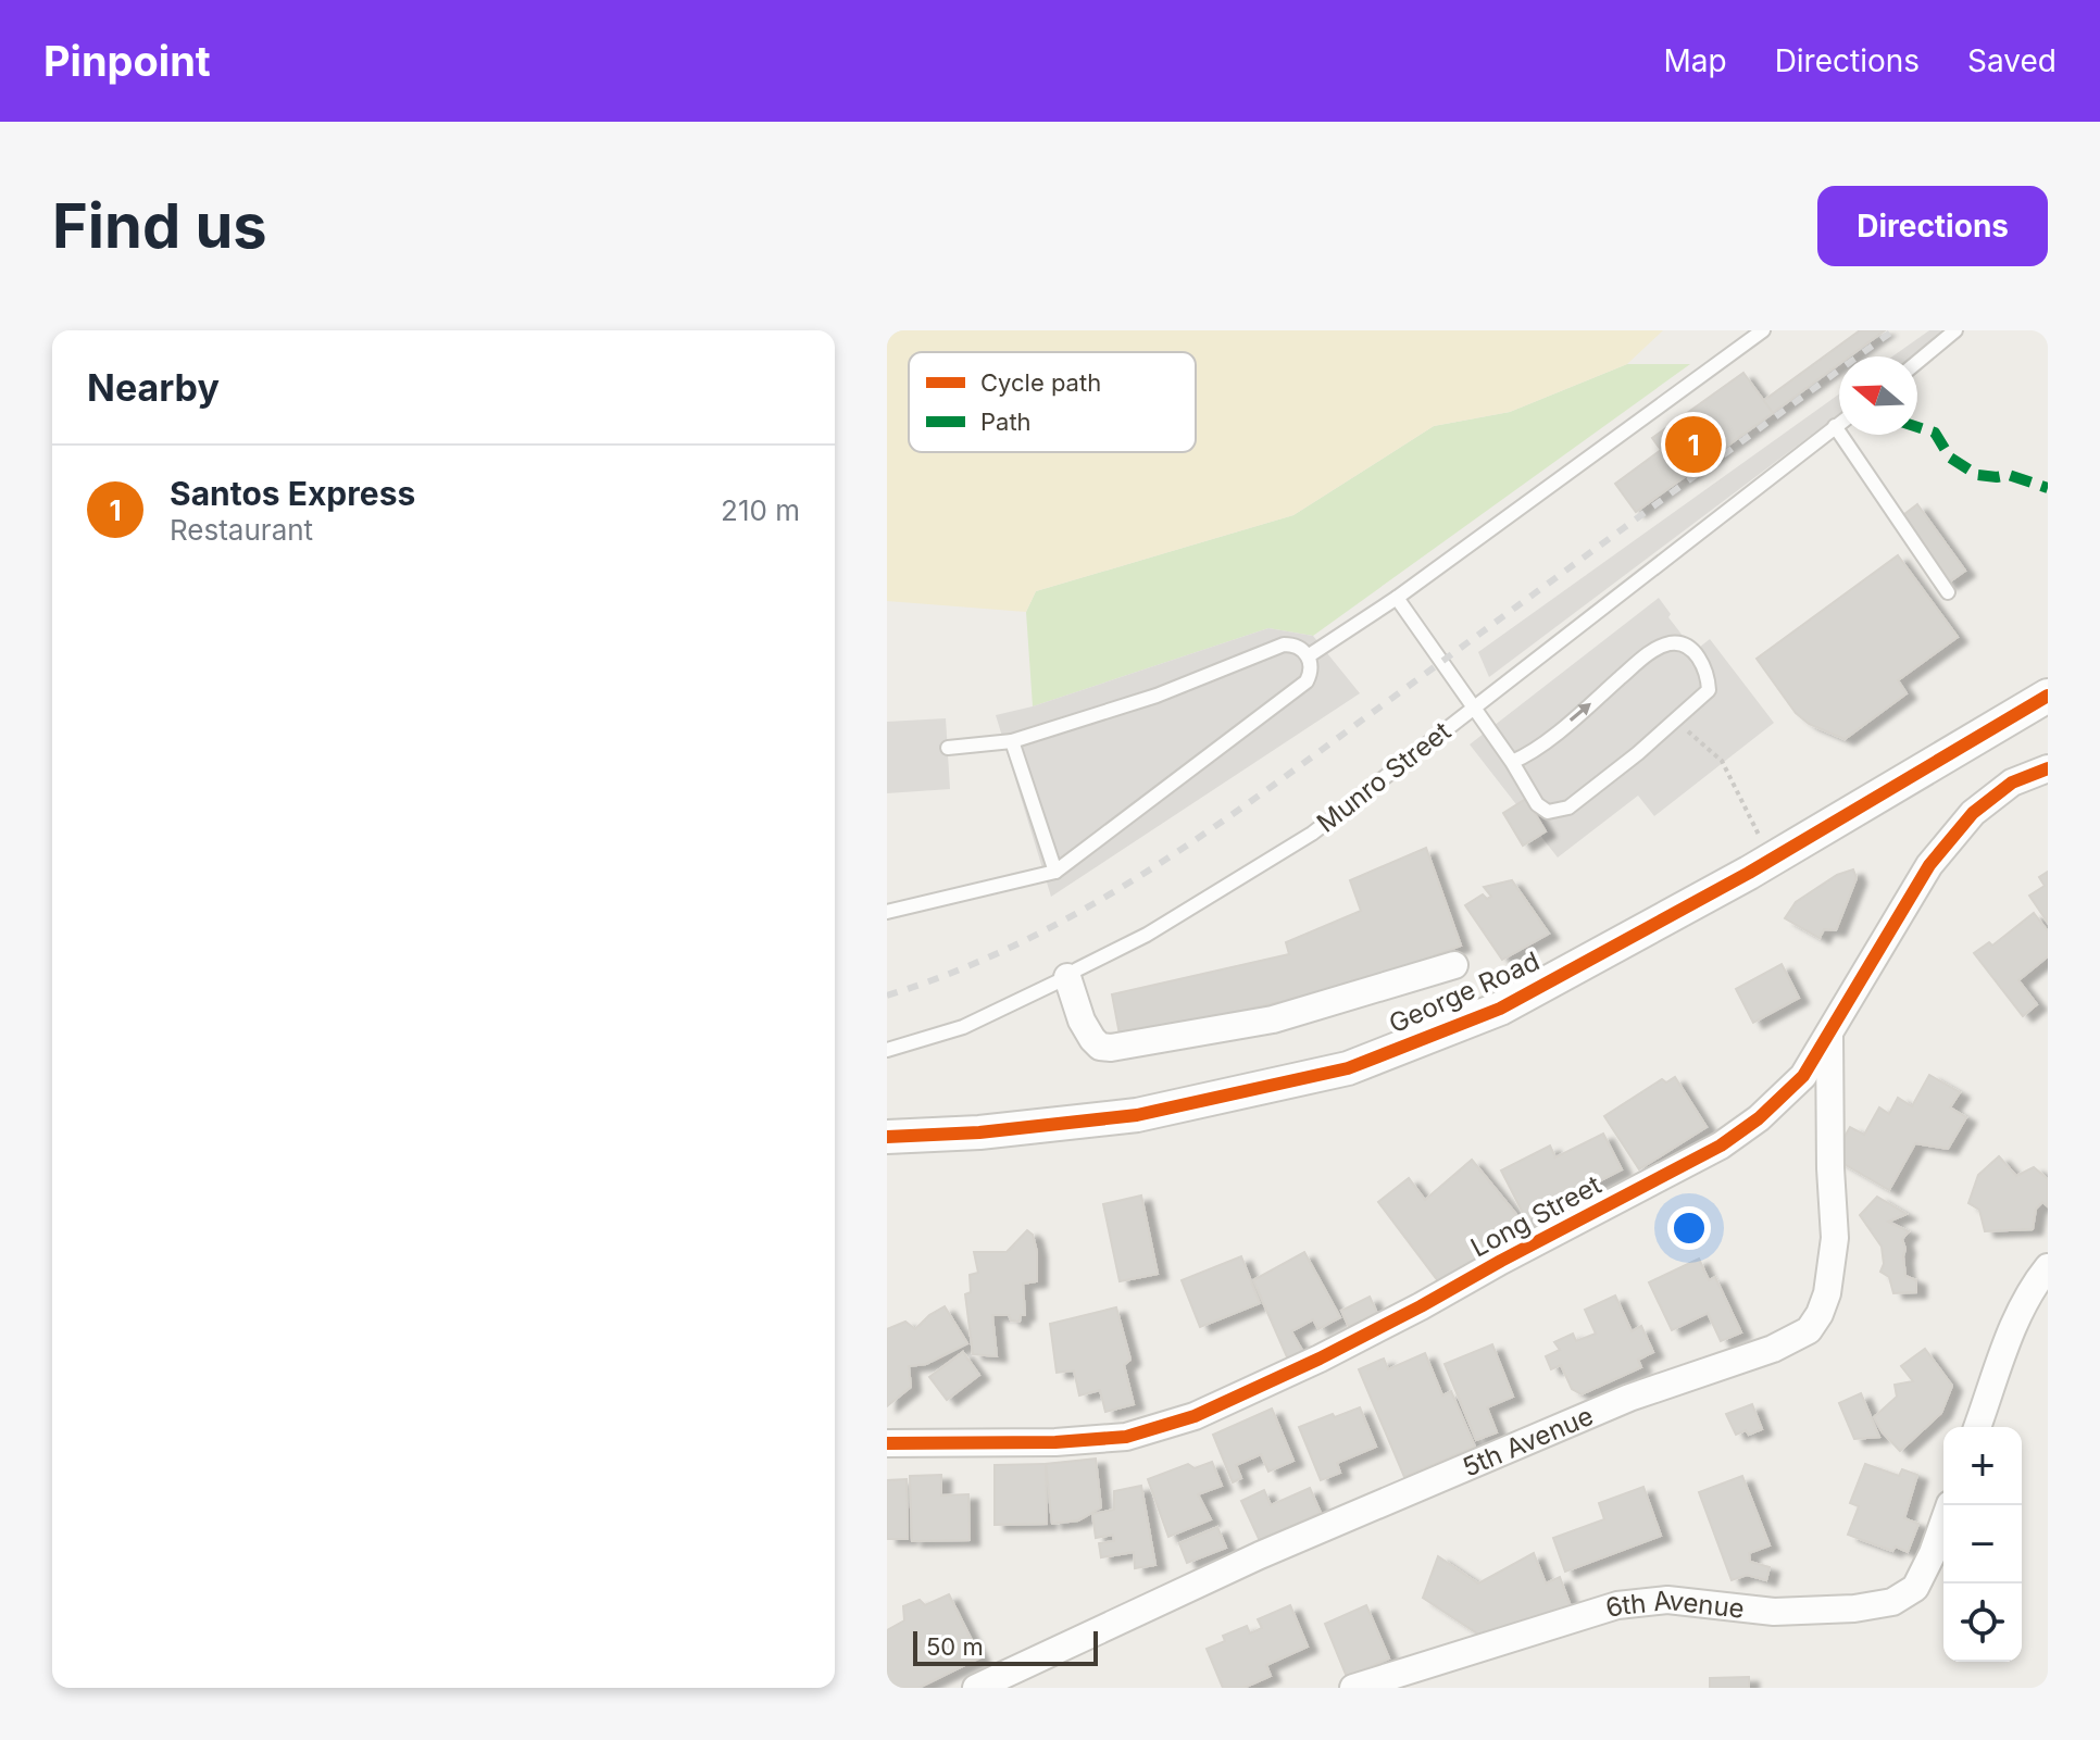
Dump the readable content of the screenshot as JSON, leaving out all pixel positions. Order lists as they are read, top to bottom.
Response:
{
  "streets": {
    "street": [
      "George Road",
      "Long Street",
      "5th Avenue",
      "6th Avenue"
    ],
    "lane": ["Munro Street"]
  },
  "crossings": [
    ["Long Street", "5th Avenue"]
  ],
  "legend": ["Cycle path", "Path"],
  "scale_bar": "50 m",
  "north": "left",
  "page": {
    "header": "Pinpoint",
    "nav": ["Map", "Directions", "Saved"],
    "buttons": "Directions",
    "title": "Find us",
    "heading": "Nearby",
    "pins": "1",
    "list": [
      {
        "mark": "1",
        "name": "Santos Express",
        "note": "Restaurant",
        "value": "210 m"
      }
    ],
    "map_buttons": ["+", "−"],
    "scale": "50 m"
  }
}
